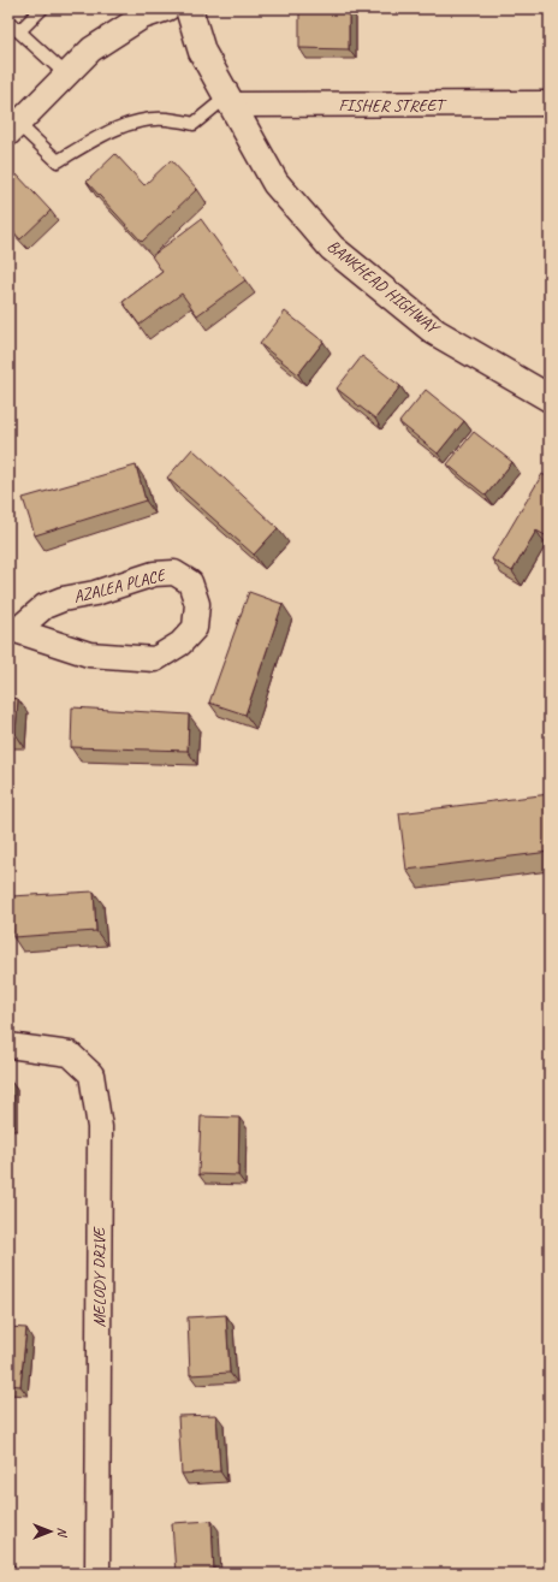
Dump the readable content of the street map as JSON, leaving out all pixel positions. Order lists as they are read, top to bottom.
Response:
{
  "streets": {
    "main road": ["BANKHEAD HIGHWAY"],
    "street": ["FISHER STREET", "AZALEA PLACE", "MELODY DRIVE"]
  },
  "crossings": [
    ["FISHER STREET", "BANKHEAD HIGHWAY"]
  ],
  "north": "right"
}
